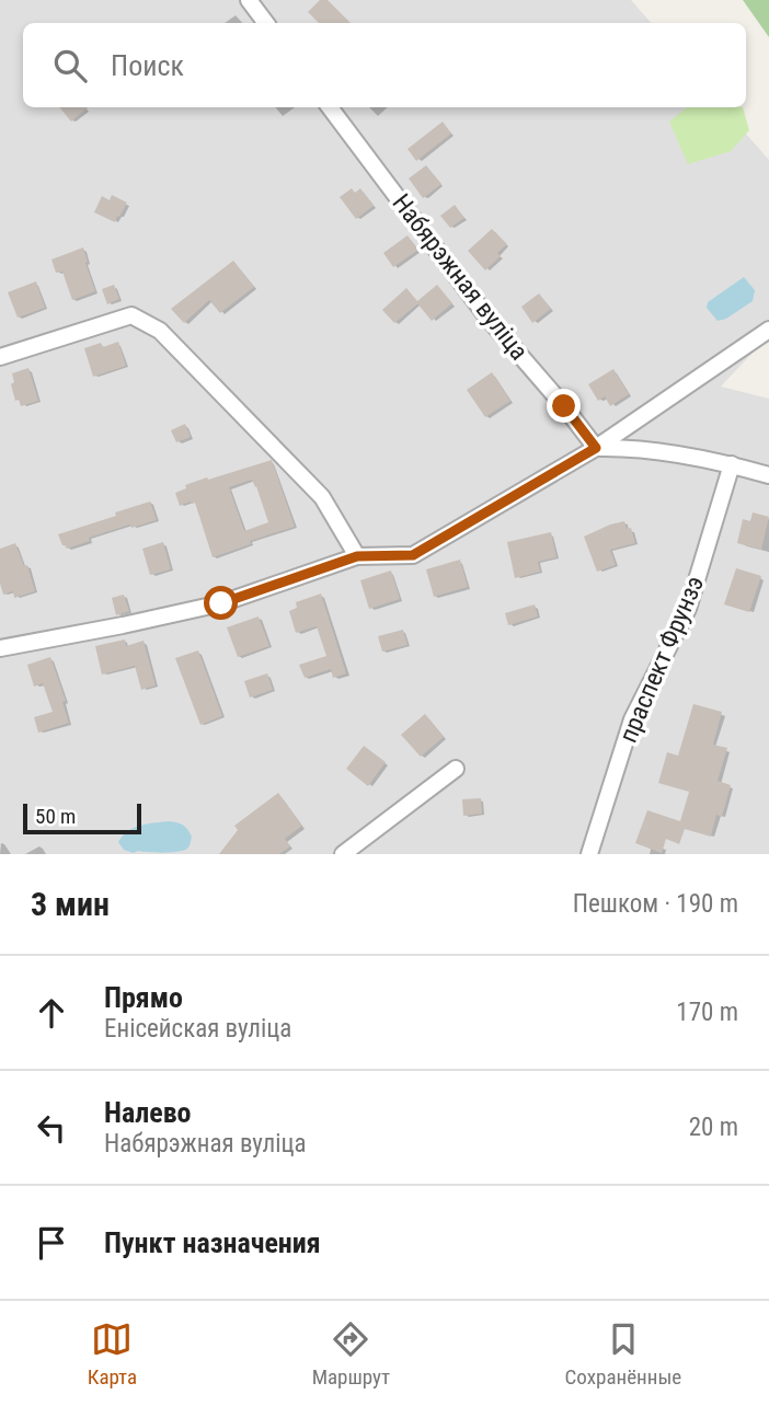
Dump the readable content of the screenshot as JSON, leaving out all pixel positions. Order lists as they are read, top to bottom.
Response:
{
  "streets": {
    "street": ["Набярэжная вуліца", "праспект Фрунзэ"]
  },
  "scale_bar": "50 m",
  "page": {
    "search": "Поиск",
    "scale": "50 m",
    "heading": ["3 мин", "Пешком · 190 m"],
    "list": [
      ["Прямо", "Енісейская вуліца", "170 m"],
      ["Налево", "Набярэжная вуліца", "20 m"],
      "Пункт назначения"
    ],
    "nav": ["Карта", "Маршрут", "Сохранённые"]
  }
}
